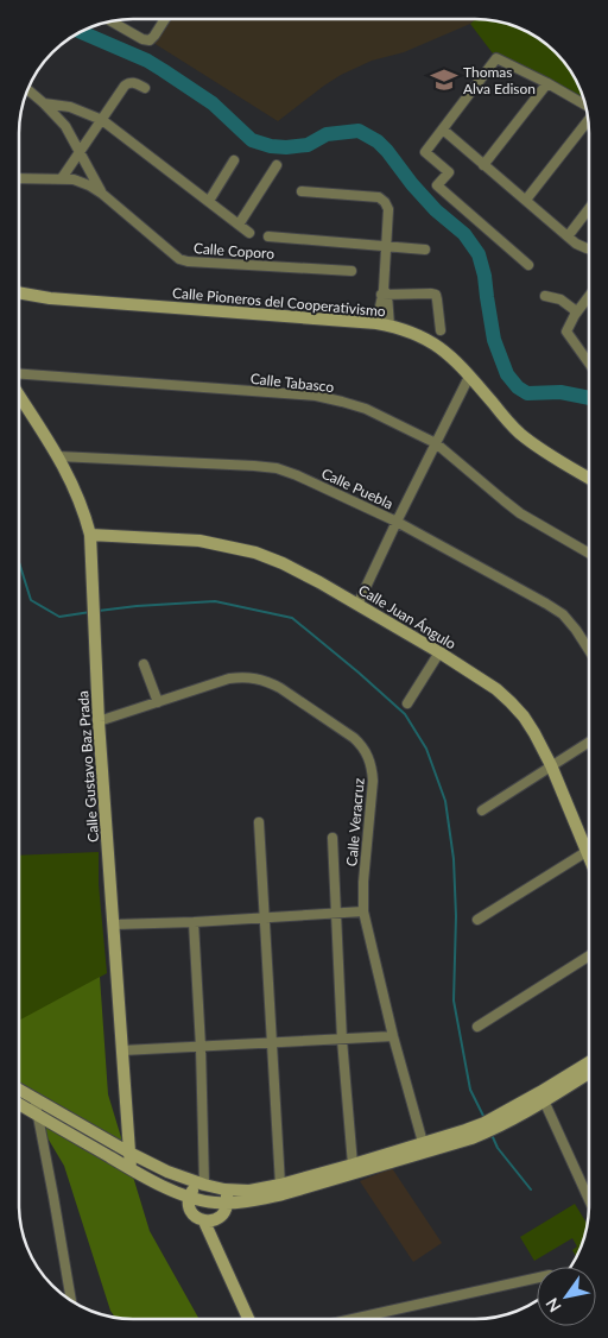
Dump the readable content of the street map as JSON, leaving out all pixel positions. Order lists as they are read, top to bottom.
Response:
{
  "streets": {
    "street": [
      "Calle Coporo",
      "Calle Pioneros del Cooperativismo",
      "Calle Tabasco",
      "Calle Puebla",
      "Calle Juan Ángulo",
      "Calle Gustavo Baz Prada",
      "Calle Veracruz"
    ]
  },
  "crossings": [
    ["Calle Puebla", "Calle Gustavo Baz Prada"],
    ["Calle Juan Ángulo", "Calle Gustavo Baz Prada"],
    ["Calle Gustavo Baz Prada", "Calle Veracruz"]
  ],
  "places": {
    "school or university": ["Thomas Alva Edison"]
  },
  "north": "bottom left"
}
